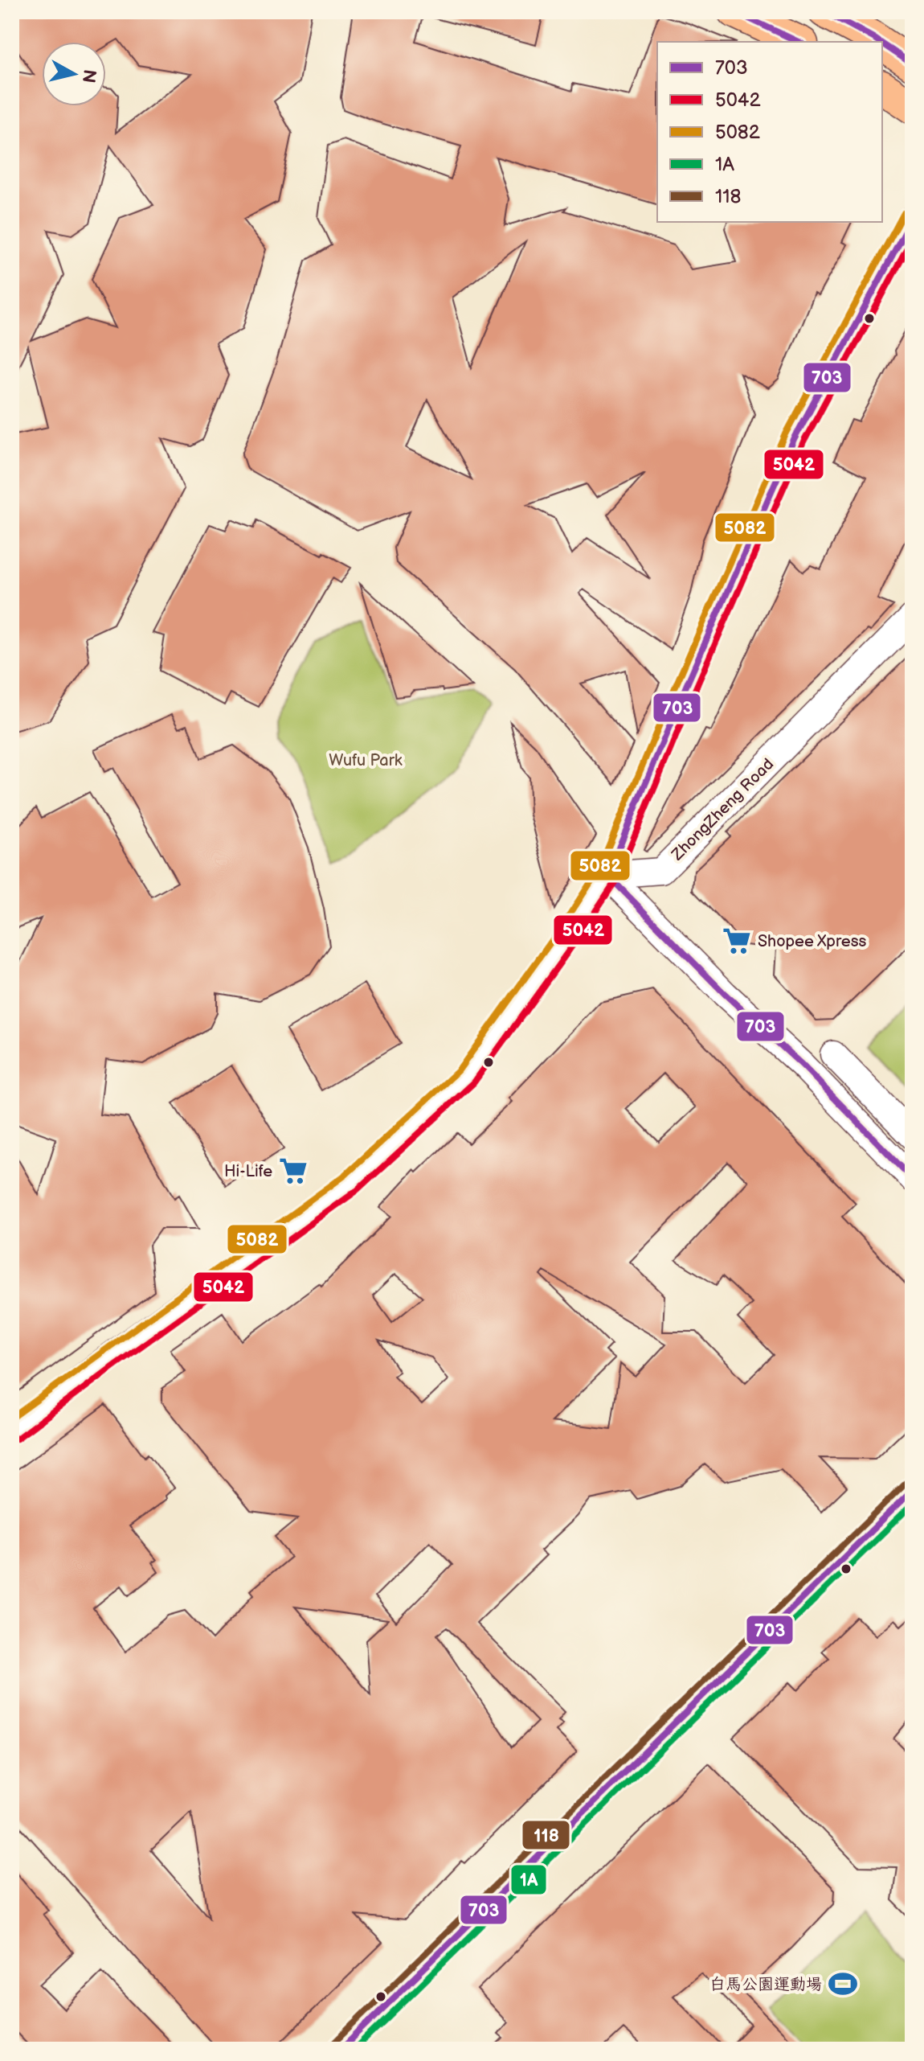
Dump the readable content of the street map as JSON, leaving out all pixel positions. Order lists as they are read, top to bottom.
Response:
{
  "streets": {
    "street": ["ZhongZheng Road"]
  },
  "parks": ["Wufu Park"],
  "places": {
    "supermarket": ["Shopee Xpress", "Hi-Life"],
    "sports": ["白馬公園運動場"]
  },
  "lines": [
    "transit line 703",
    "transit line 5082",
    "transit line 5042",
    "transit line 118",
    "transit line 1A"
  ],
  "legend": [
    "703",
    "5042",
    "5082",
    "1A",
    "118"
  ],
  "north": "right"
}
